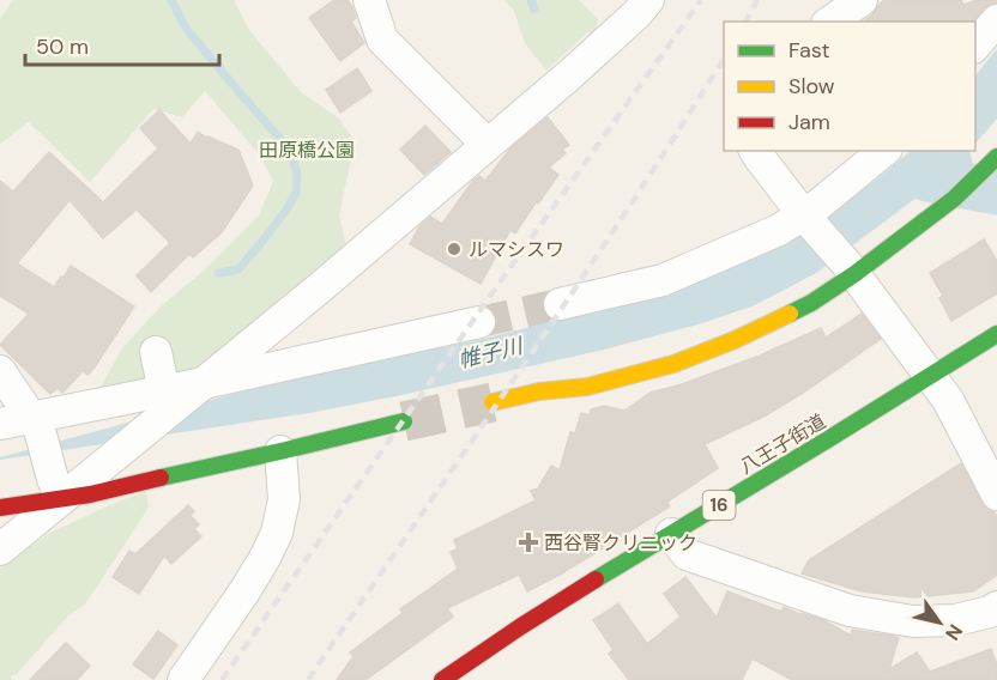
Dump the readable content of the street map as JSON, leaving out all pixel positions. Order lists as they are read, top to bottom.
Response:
{
  "streets": {
    "main road": ["八王子街道", "16"]
  },
  "water": ["帷子川"],
  "parks": ["田原橋公園"],
  "places": {
    "other": ["ルマシスワ"],
    "health": ["西谷腎クリニック"]
  },
  "legend": ["Fast", "Slow", "Jam"],
  "scale_bar": "50 m",
  "north": "bottom right"
}
